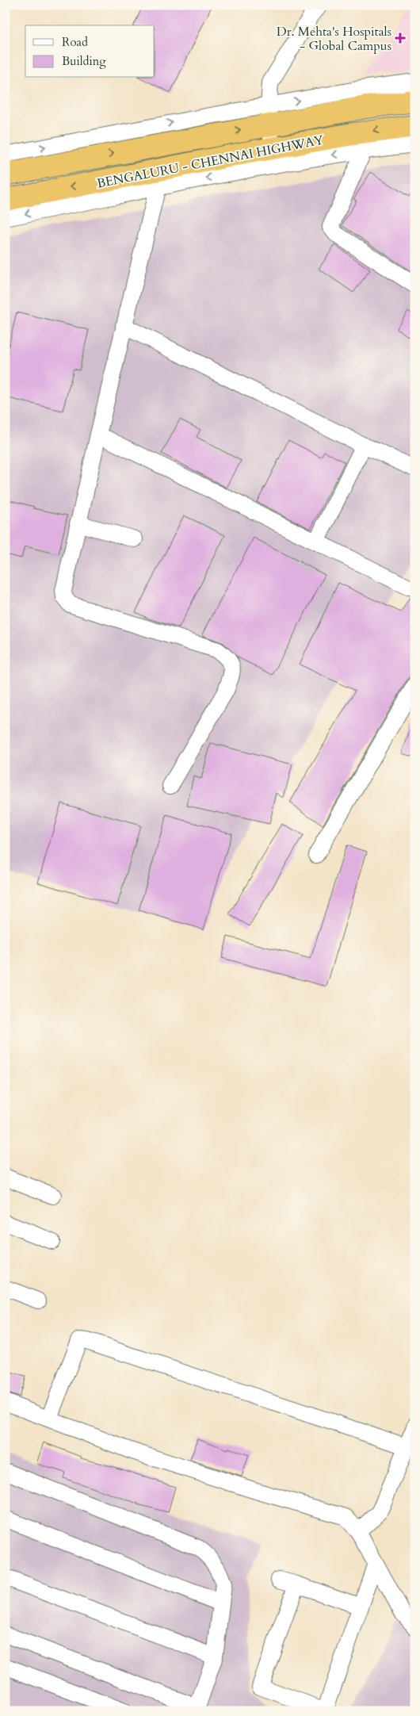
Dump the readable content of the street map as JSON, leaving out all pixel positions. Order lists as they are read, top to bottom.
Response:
{
  "streets": {
    "highway": ["BENGALURU - CHENNAI HIGHWAY"]
  },
  "places": {
    "health": ["Dr. Mehta's Hospitals - Global Campus"]
  },
  "legend": ["Road", "Building"]
}
